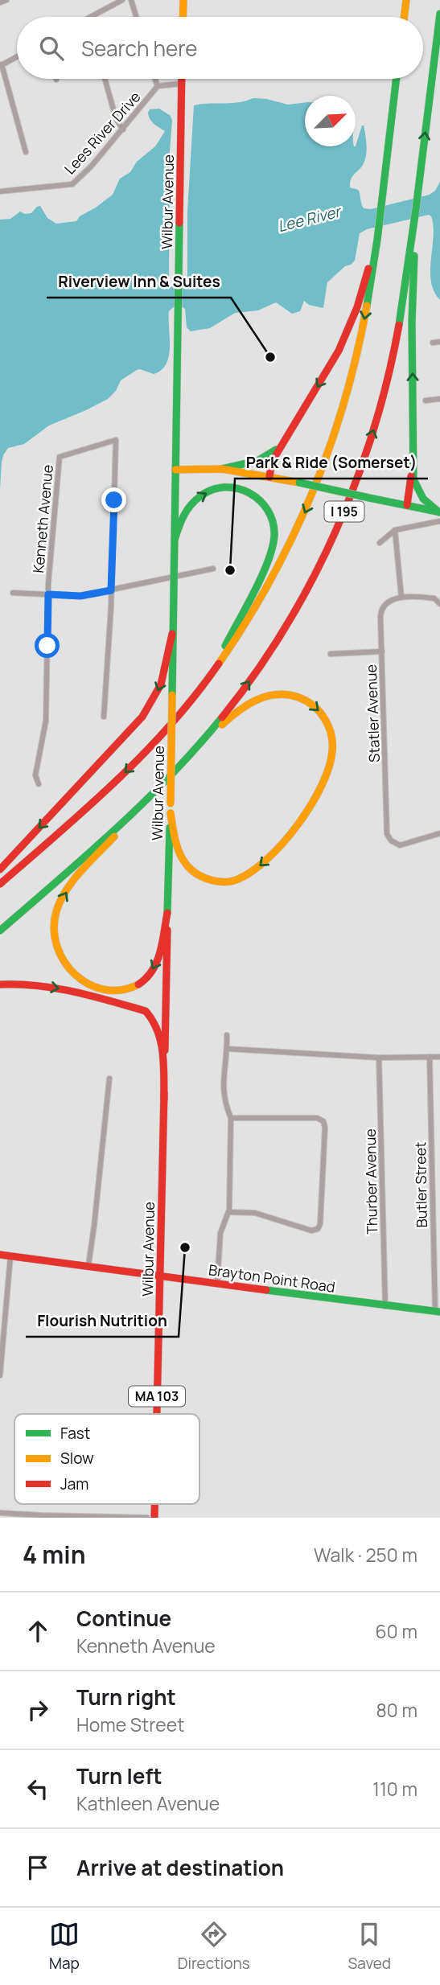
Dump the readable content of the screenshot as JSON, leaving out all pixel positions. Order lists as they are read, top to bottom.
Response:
{
  "streets": {
    "main road": [
      "Wilbur Avenue",
      "I 195",
      "Brayton Point Road",
      "MA 103"
    ],
    "street": [
      "Lees River Drive",
      "Kenneth Avenue",
      "Statler Avenue",
      "Thurber Avenue",
      "Butler Street"
    ]
  },
  "crossings": [
    ["Lees River Drive", "Wilbur Avenue"],
    ["Wilbur Avenue", "Brayton Point Road"],
    ["Thurber Avenue", "Brayton Point Road"],
    ["Butler Street", "Brayton Point Road"]
  ],
  "water": ["Lee River"],
  "places": ["Riverview Inn & Suites", "Park & Ride (Somerset)", "Flourish Nutrition"],
  "legend": ["Fast", "Slow", "Jam"],
  "north": "top right",
  "page": {
    "search": "Search here",
    "heading": ["4 min", "Walk · 250 m"],
    "list": [
      ["Continue", "Kenneth Avenue", "60 m"],
      ["Turn right", "Home Street", "80 m"],
      ["Turn left", "Kathleen Avenue", "110 m"],
      "Arrive at destination"
    ],
    "nav": ["Map", "Directions", "Saved"]
  }
}
